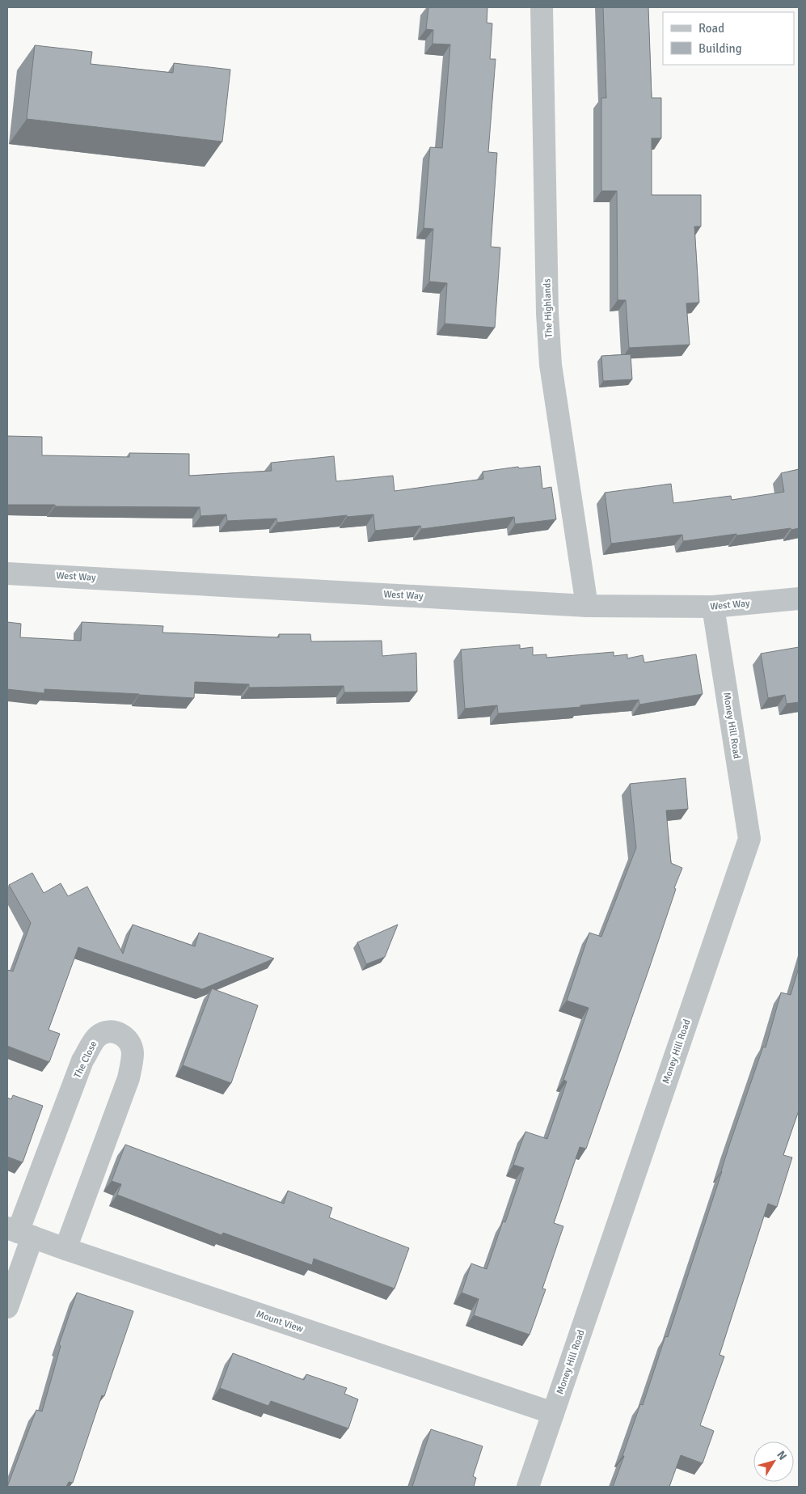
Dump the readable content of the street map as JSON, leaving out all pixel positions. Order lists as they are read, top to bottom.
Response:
{
  "streets": {
    "street": [
      "The Highlands",
      "West Way",
      "Money Hill Road",
      "The Close",
      "Mount View"
    ]
  },
  "crossings": [
    ["The Highlands", "West Way"],
    ["West Way", "Money Hill Road"],
    ["Money Hill Road", "Mount View"],
    ["The Close", "Mount View"]
  ],
  "legend": ["Road", "Building"],
  "north": "top right"
}
